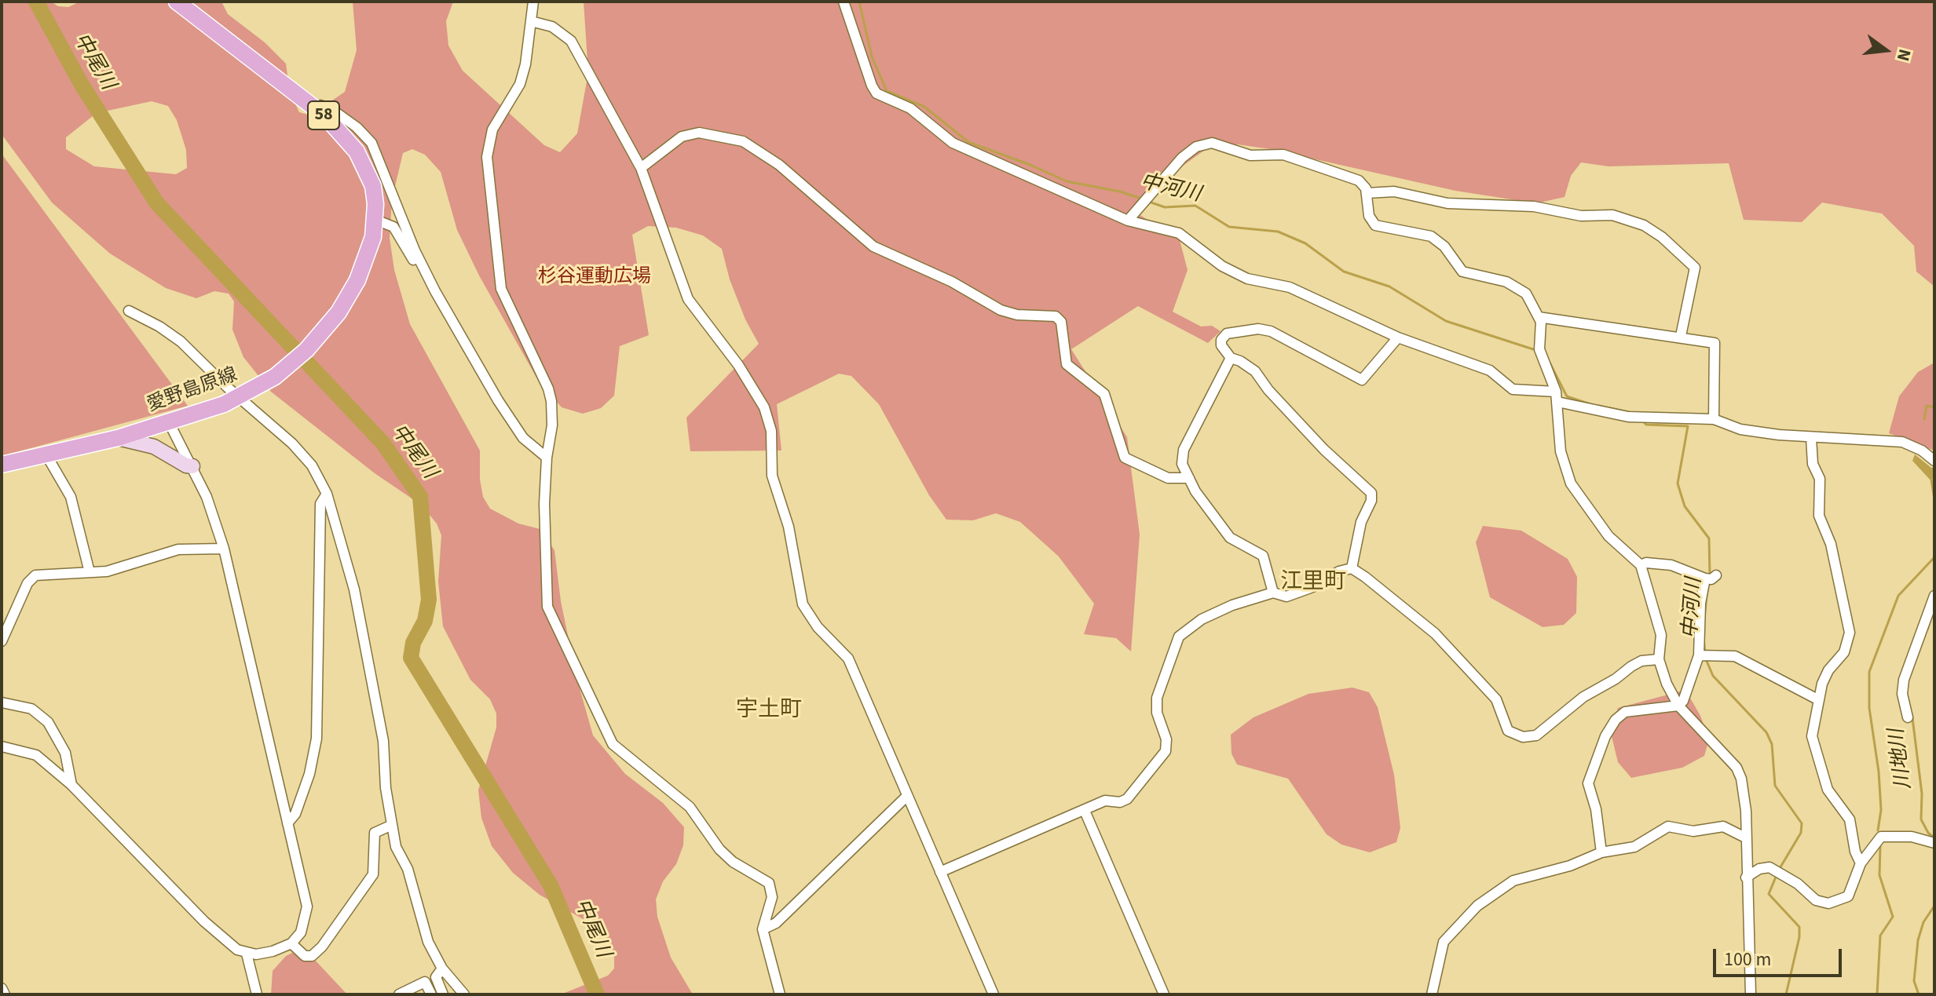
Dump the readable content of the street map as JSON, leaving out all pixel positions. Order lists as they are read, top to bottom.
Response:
{
  "streets": {
    "main road": ["58", "愛野島原線"]
  },
  "districts": ["江里町", "宇土町"],
  "water": ["中尾川", "中河川", "川地川"],
  "parks": ["杉谷運動広場"],
  "scale_bar": "100 m",
  "north": "right"
}
